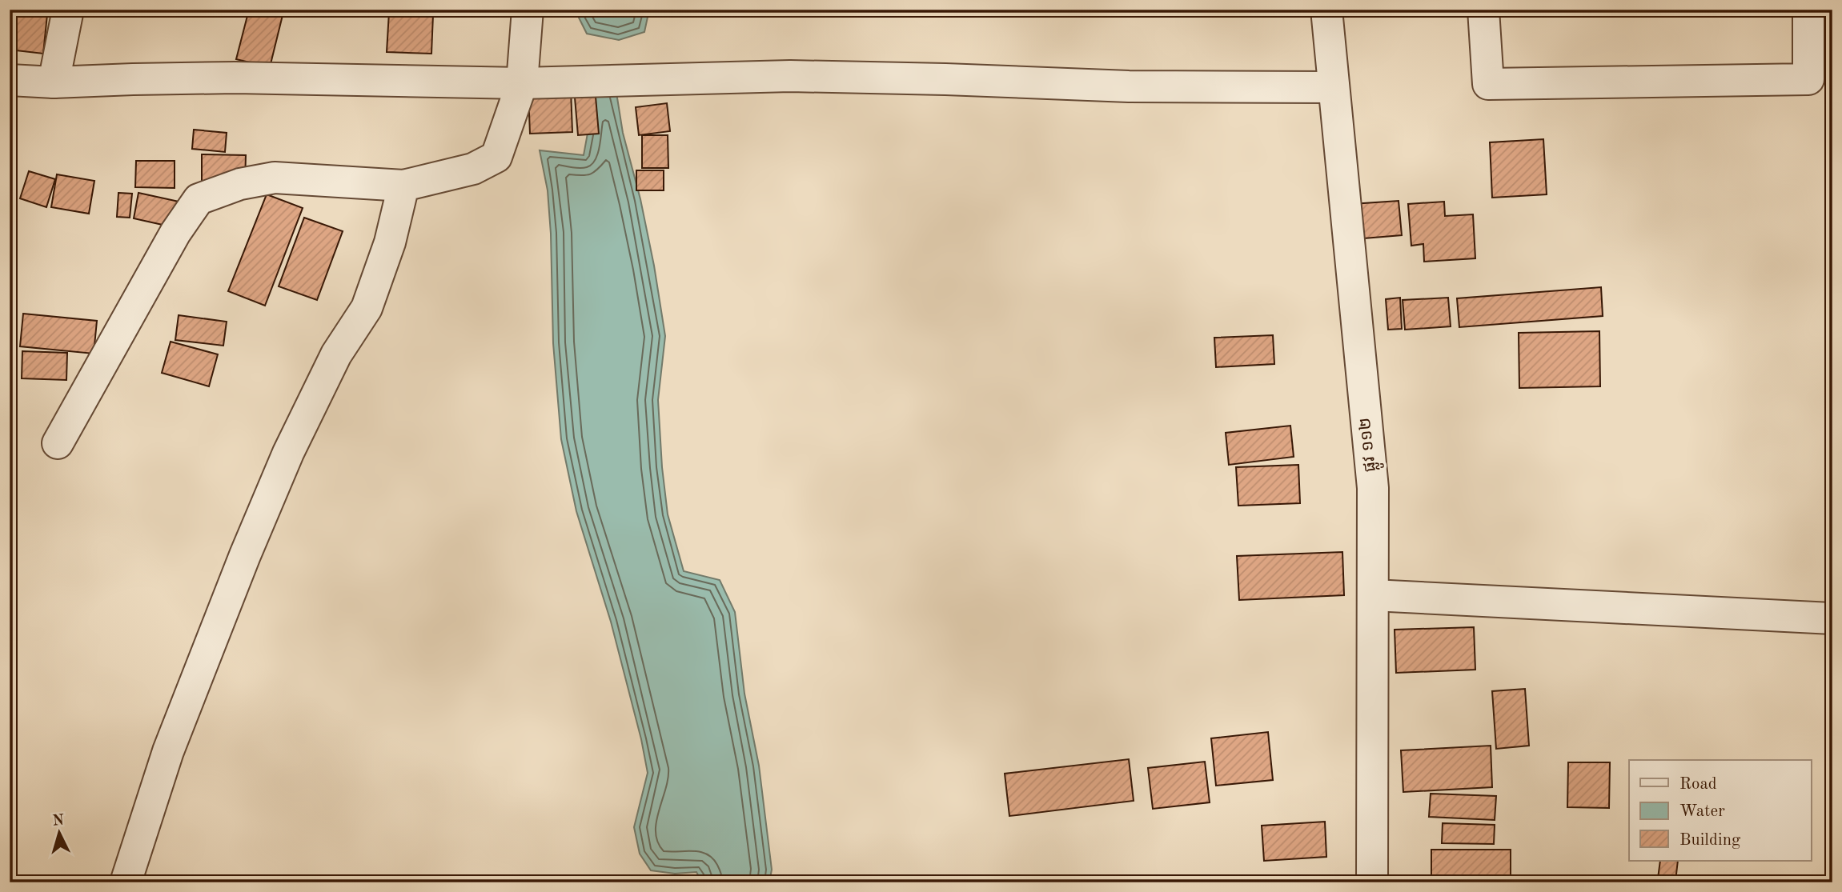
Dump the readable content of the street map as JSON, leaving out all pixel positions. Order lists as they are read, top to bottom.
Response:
{
  "streets": {
    "street": ["ផ្លូវ ១១២"]
  },
  "legend": ["Road", "Water", "Building"],
  "north": "top"
}
